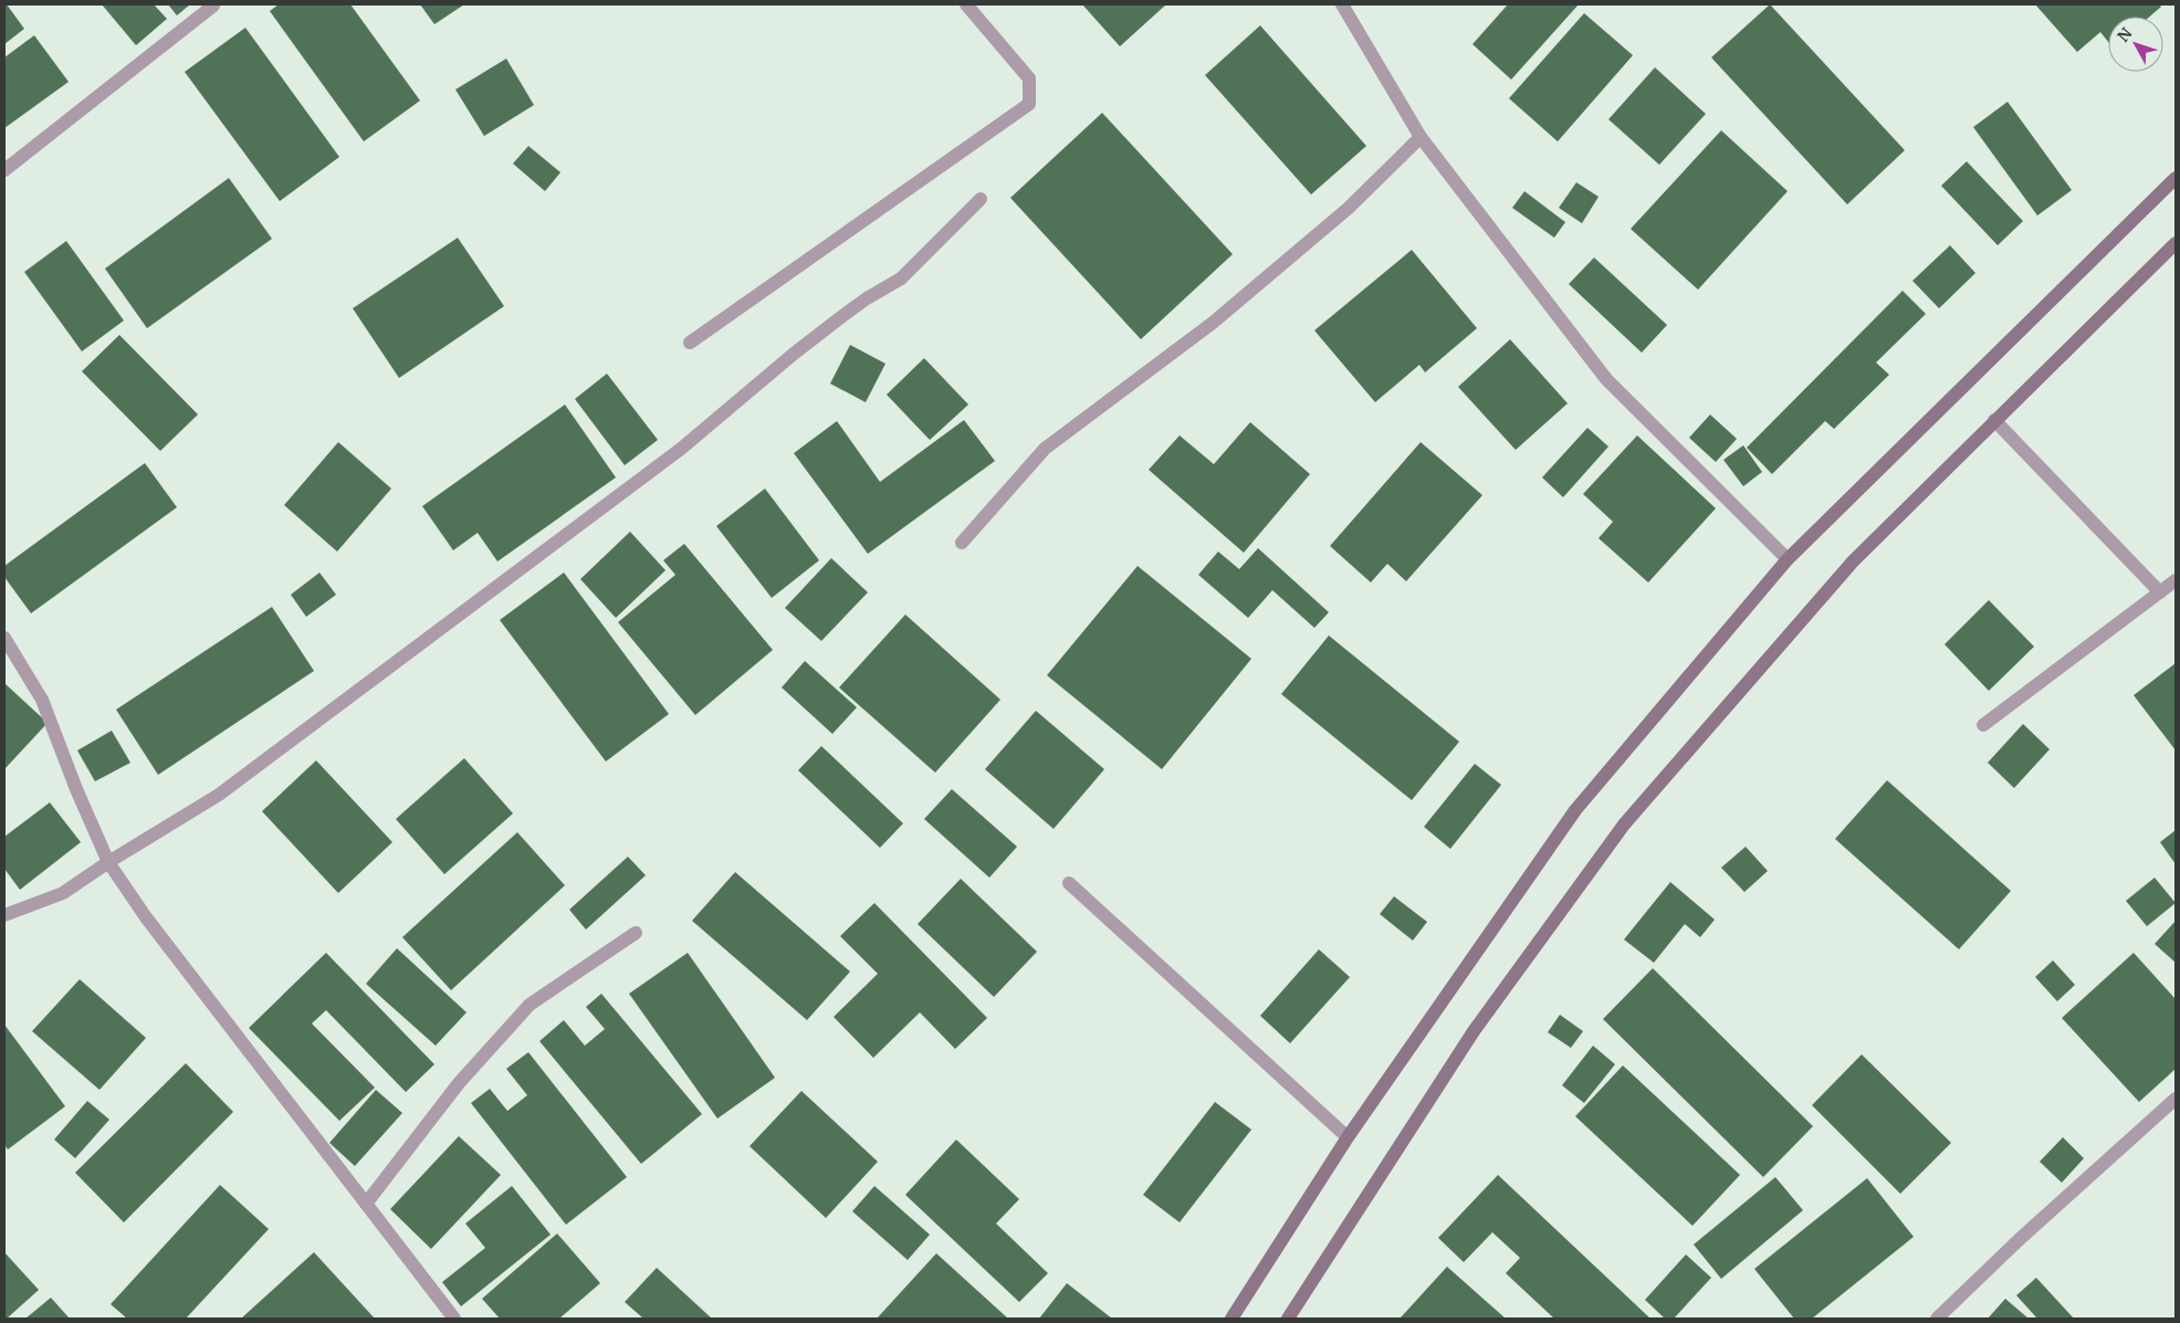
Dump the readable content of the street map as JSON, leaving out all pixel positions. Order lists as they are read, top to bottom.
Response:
{
  "north": "top left"
}
